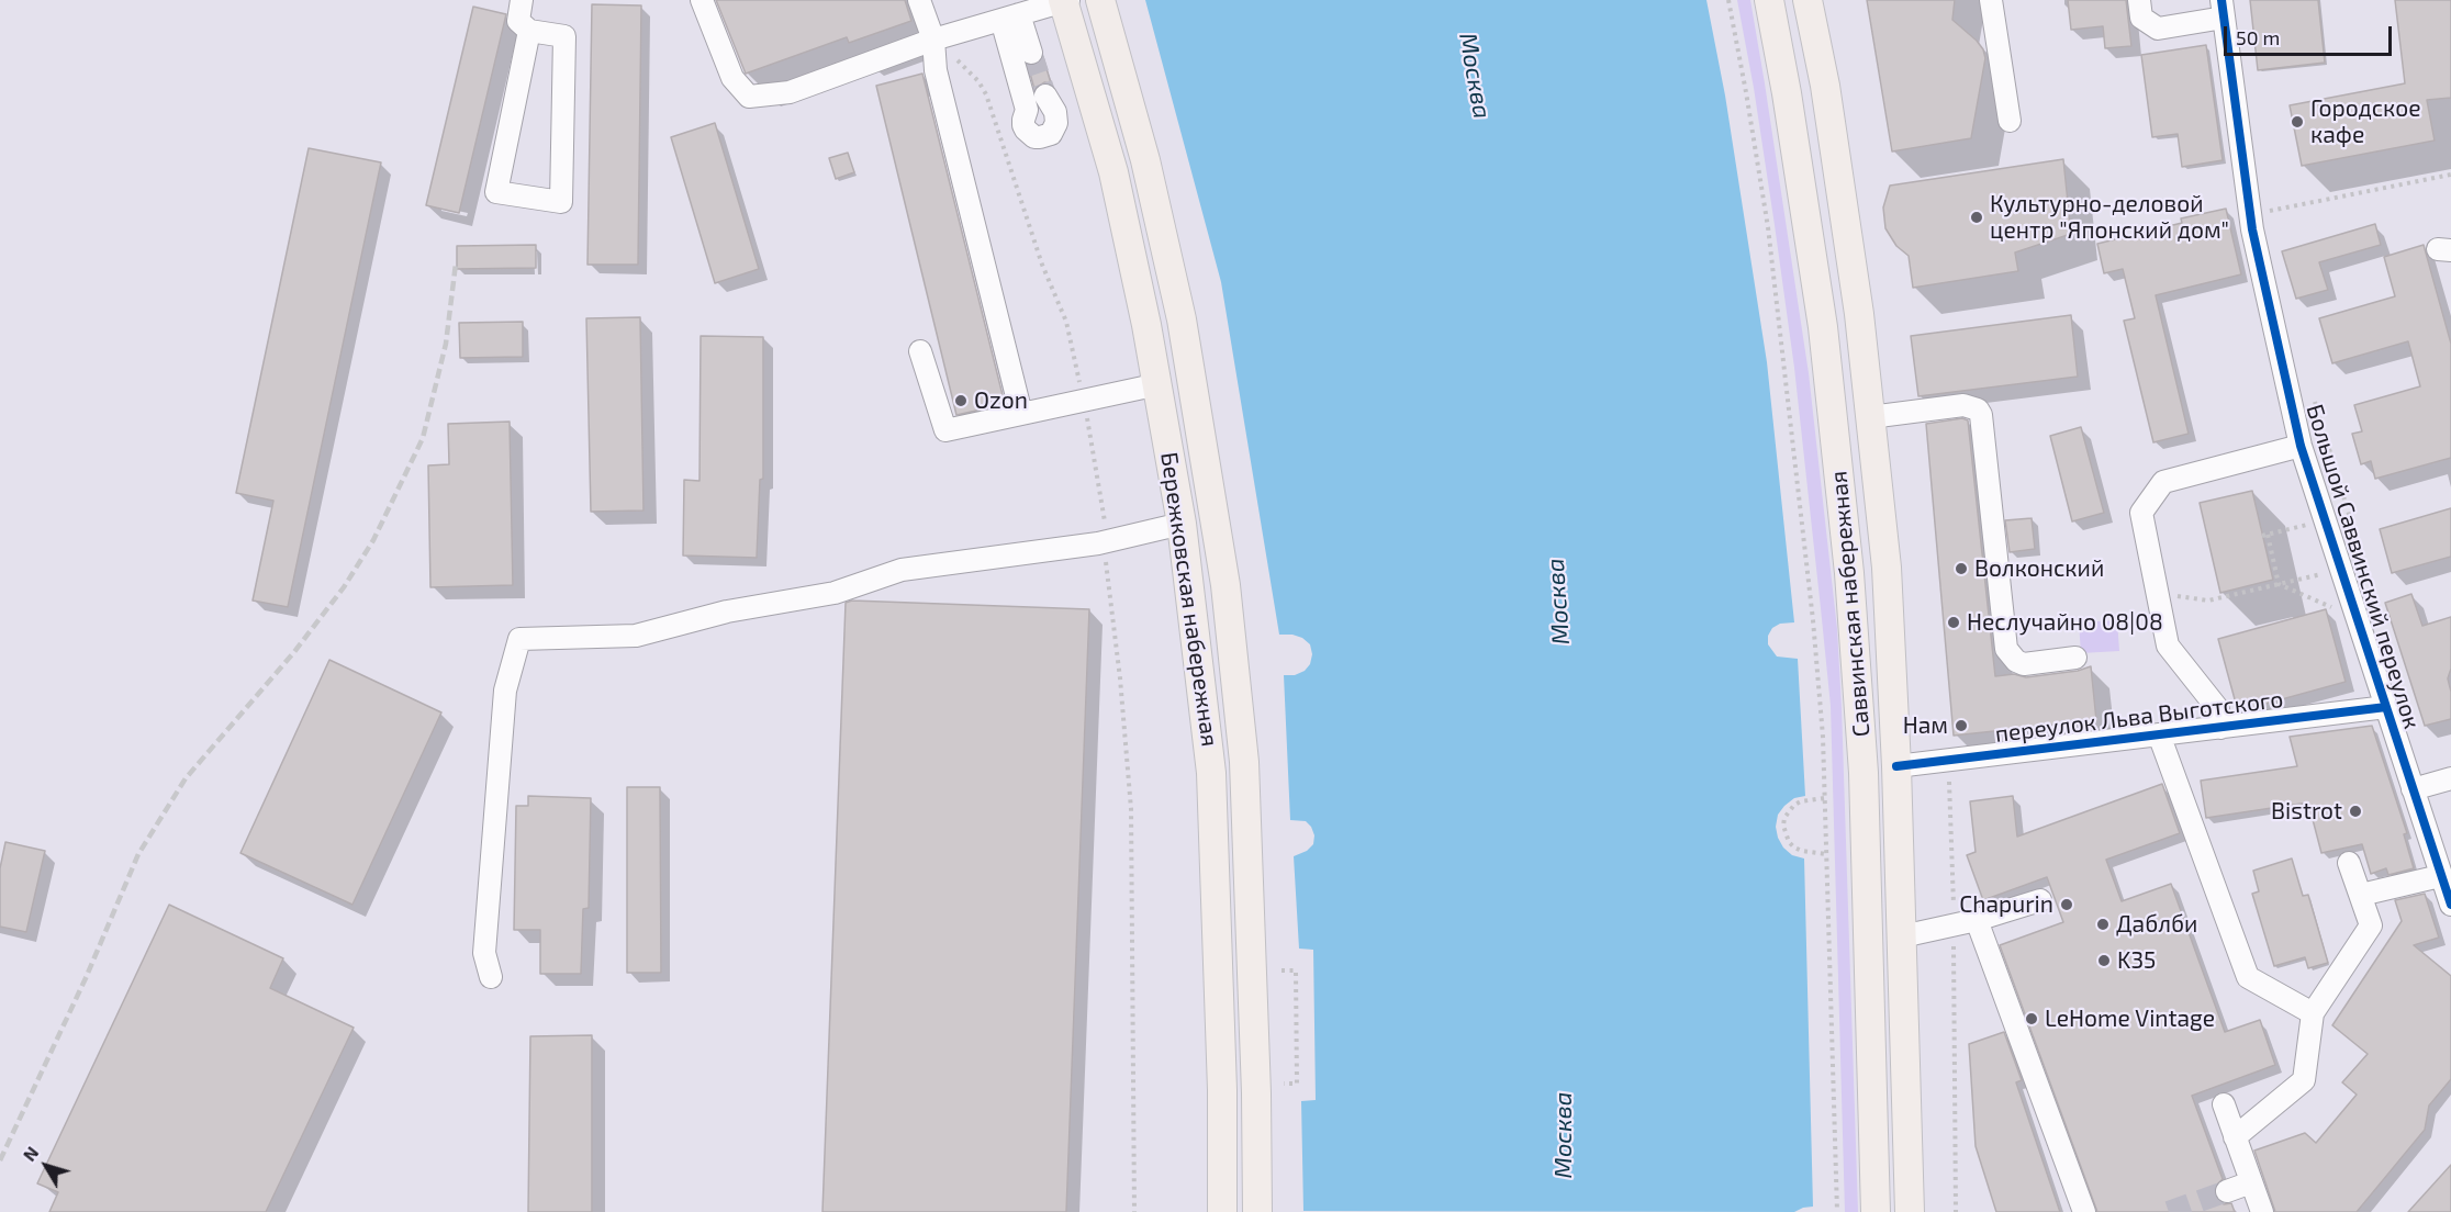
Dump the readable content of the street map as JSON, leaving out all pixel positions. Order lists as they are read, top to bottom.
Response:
{
  "streets": {
    "main road": ["Бережковская набережная", "Саввинская набережная"],
    "street": ["Большой Саввинский переулок", "переулок Льва Выготского"]
  },
  "crossings": [
    ["Большой Саввинский переулок", "переулок Льва Выготского"],
    ["Саввинская набережная", "переулок Льва Выготского"]
  ],
  "water": ["Москва"],
  "places": [
    "Городское кафе",
    "Культурно-деловой центр \"Японский дом\"",
    "Ozon",
    "Волконский",
    "Неслучайно 08|08",
    "Нам",
    "Bistrot",
    "Chapurin",
    "Даблби",
    "K35",
    "LeHome Vintage"
  ],
  "scale_bar": "50 m",
  "north": "top left"
}
